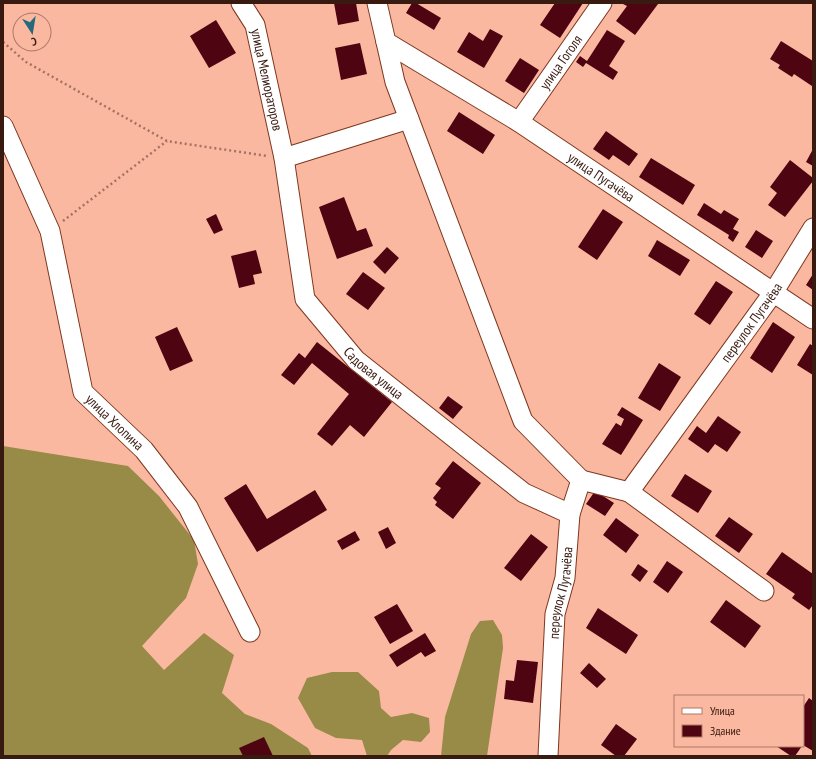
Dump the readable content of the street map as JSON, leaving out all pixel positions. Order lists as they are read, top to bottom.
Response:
{
  "streets": {
    "street": [
      "улица Гоголя",
      "улица Мелиораторов",
      "улица Пугачёва",
      "переулок Пугачёва",
      "Садовая улица",
      "улица Хлопина"
    ]
  },
  "crossings": [
    ["улица Гоголя", "улица Пугачёва"],
    ["улица Мелиораторов", "Садовая улица"],
    ["улица Пугачёва", "переулок Пугачёва"],
    ["переулок Пугачёва", "Садовая улица"]
  ],
  "legend": ["Улица", "Здание"],
  "north": "bottom"
}
